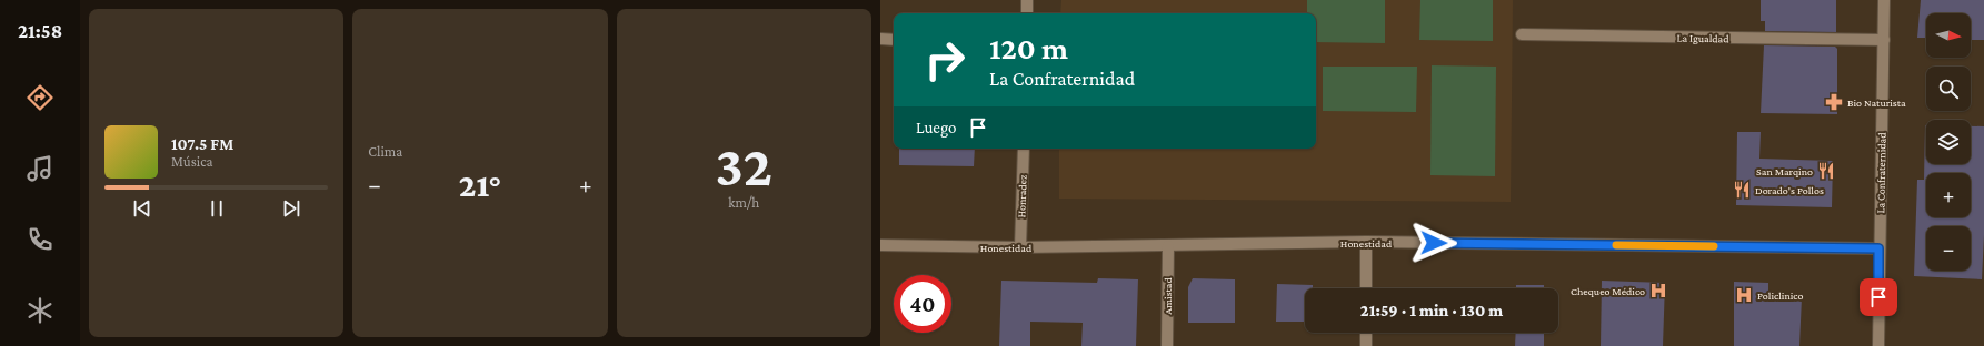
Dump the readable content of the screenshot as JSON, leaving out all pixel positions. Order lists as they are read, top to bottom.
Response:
{
  "streets": {
    "street": [
      "La Igualdad",
      "La Confraternidad",
      "Honradez",
      "Honestidad",
      "Amistad"
    ]
  },
  "crossings": [
    ["La Igualdad", "La Confraternidad"],
    ["La Confraternidad", "Honestidad"],
    ["Honradez", "Honestidad"],
    ["Honestidad", "Amistad"]
  ],
  "places": {
    "pharmacy": ["Bio Naturista"],
    "restaurant": ["San Marqino", "Dorado's Pollos"],
    "hospital": ["Chequeo Médico", "Policlinico"]
  },
  "north": "right",
  "page": {
    "tabs": "21:58",
    "tile": [
      "Clima",
      ["32", "km/h"]
    ],
    "map_buttons": ["+", "−"],
    "turn": ["120 m", "La Confraternidad"],
    "then": "Luego",
    "song": ["107.5 FM", "Música"],
    "heat": ["−", "21°", "+"],
    "limit": "40",
    "trip": "21:59 · 1 min · 130 m"
  }
}
